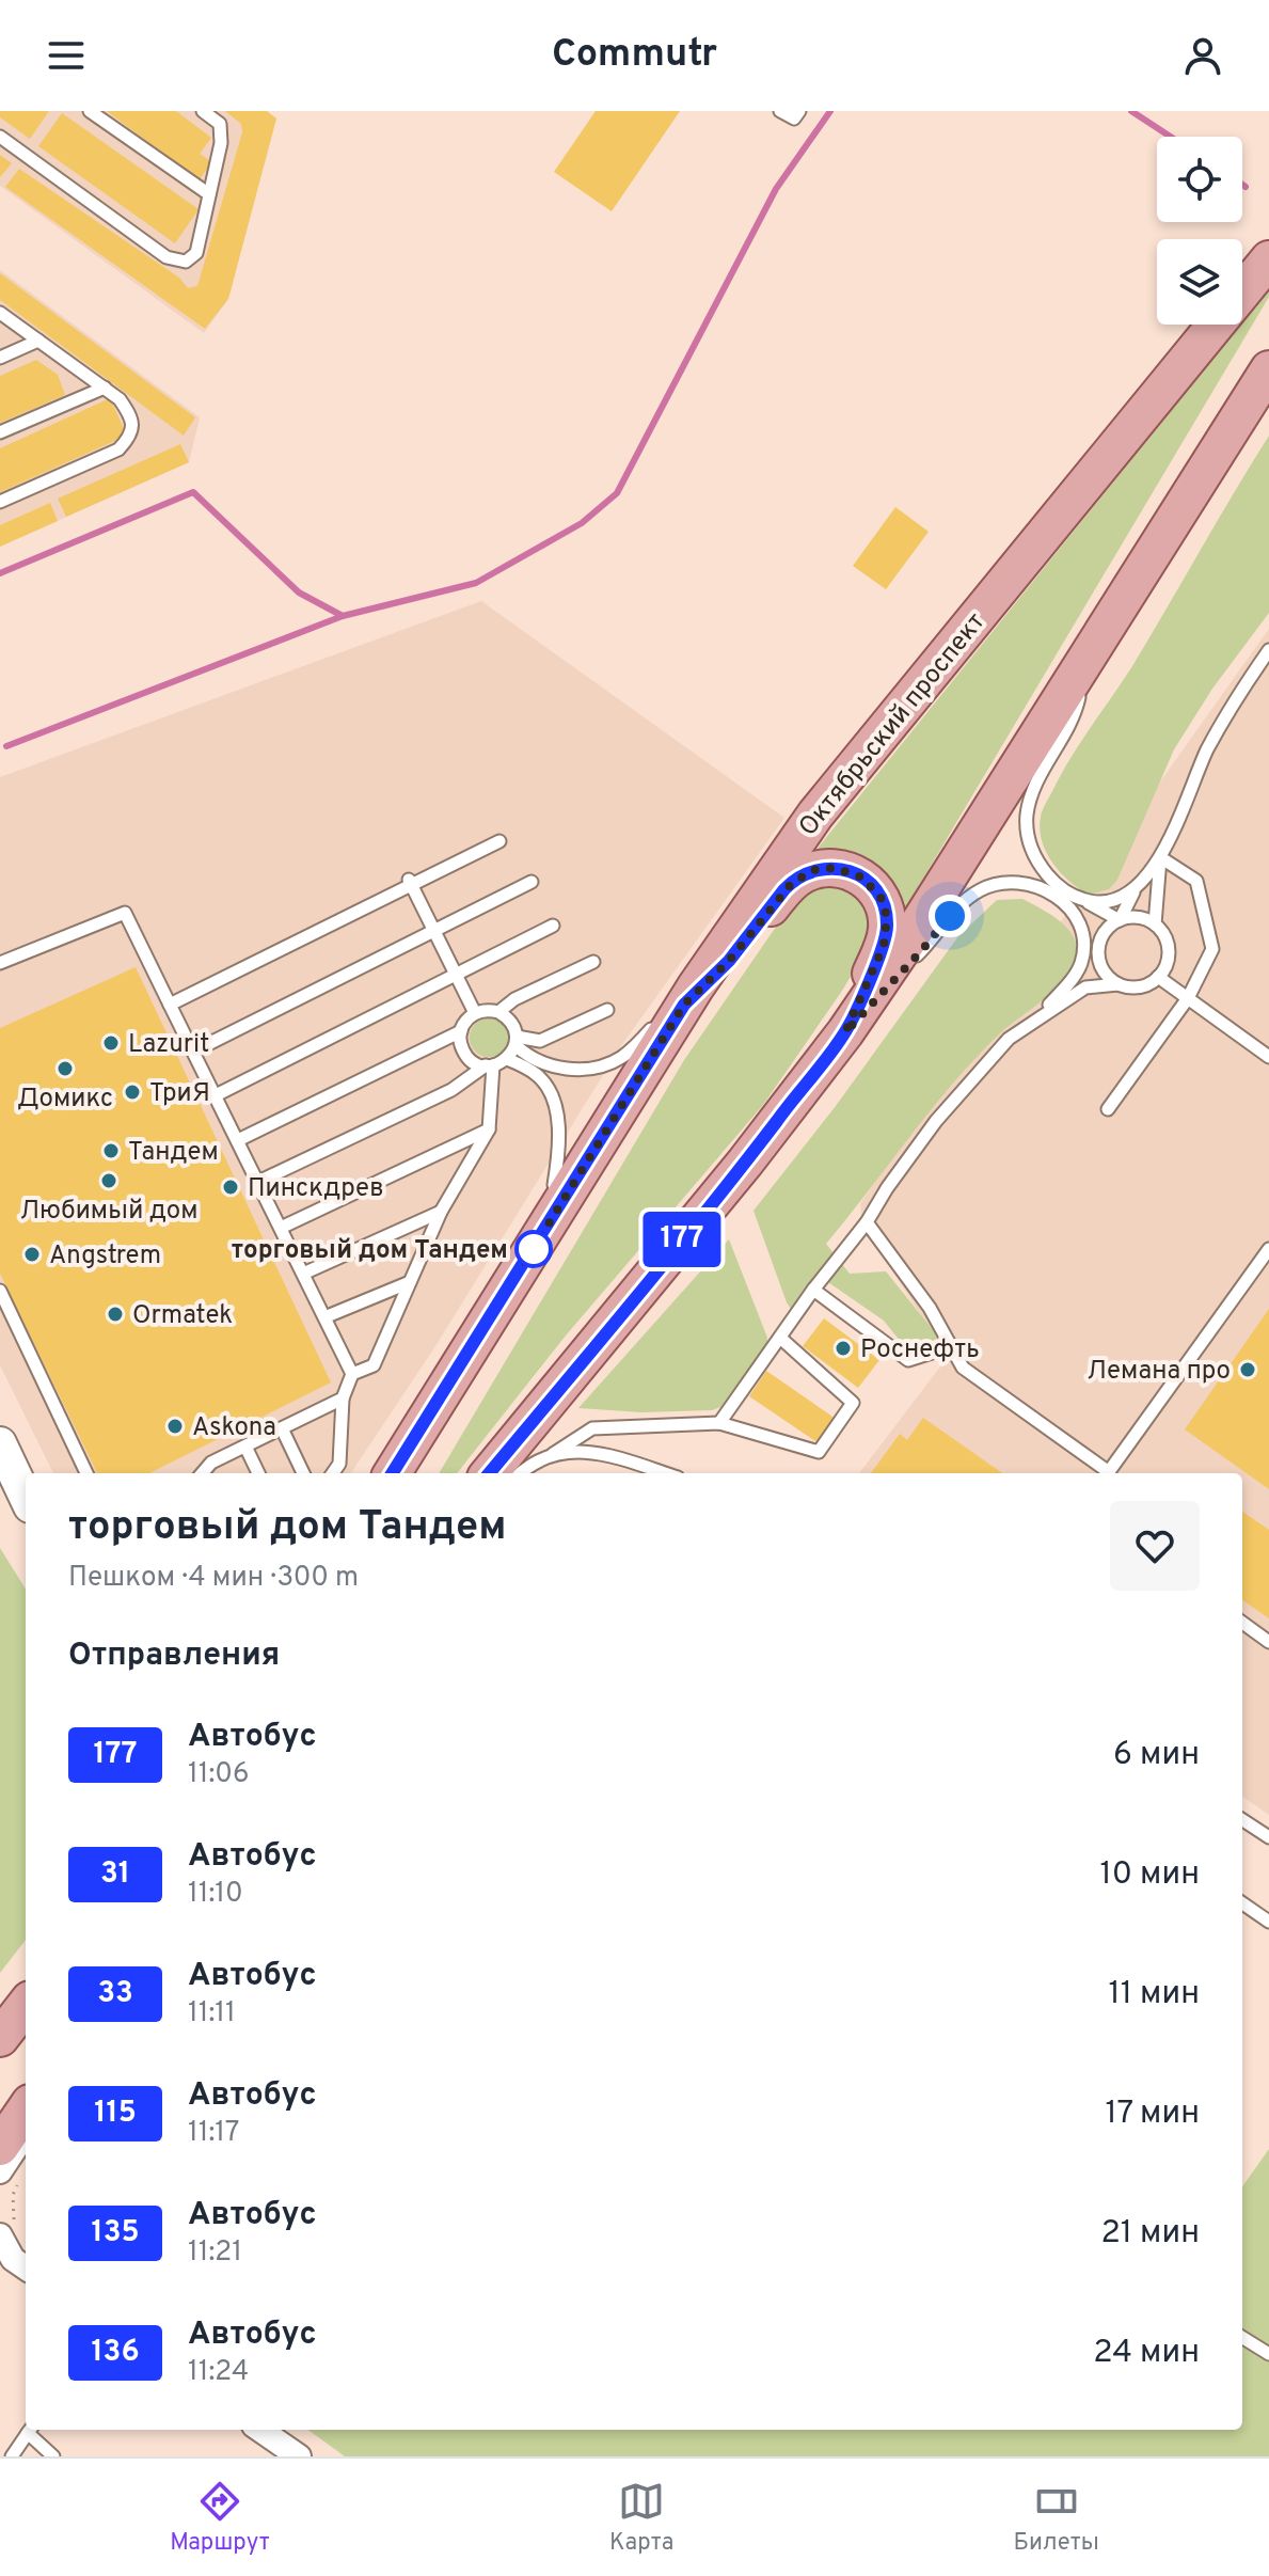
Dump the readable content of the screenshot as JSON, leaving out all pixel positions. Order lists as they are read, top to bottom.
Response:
{
  "streets": {
    "main road": ["Октябрьский проспект"]
  },
  "places": [
    "Lazurit",
    "Домикс",
    "ТриЯ",
    "Тандем",
    "Любимый дом",
    "Пинскдрев",
    "торговый дом Тандем",
    "Angstrem",
    "Ormatek",
    "Роснефть",
    "Лемана про",
    "Askona"
  ],
  "lines": ["bus line 177"],
  "page": {
    "header": "Commutr",
    "on_map": "177",
    "heading": [
      ["торговый дом Тандем", "Пешком · 4 мин · 300 m"],
      "Отправления"
    ],
    "list": [
      {
        "mark": "177",
        "name": "Автобус",
        "note": "11:06",
        "value": "6 мин"
      },
      {
        "mark": "31",
        "name": "Автобус",
        "note": "11:10",
        "value": "10 мин"
      },
      {
        "mark": "33",
        "name": "Автобус",
        "note": "11:11",
        "value": "11 мин"
      },
      {
        "mark": "115",
        "name": "Автобус",
        "note": "11:17",
        "value": "17 мин"
      },
      {
        "mark": "135",
        "name": "Автобус",
        "note": "11:21",
        "value": "21 мин"
      },
      {
        "mark": "136",
        "name": "Автобус",
        "note": "11:24",
        "value": "24 мин"
      }
    ],
    "tabs": ["Маршрут", "Карта", "Билеты"]
  }
}
